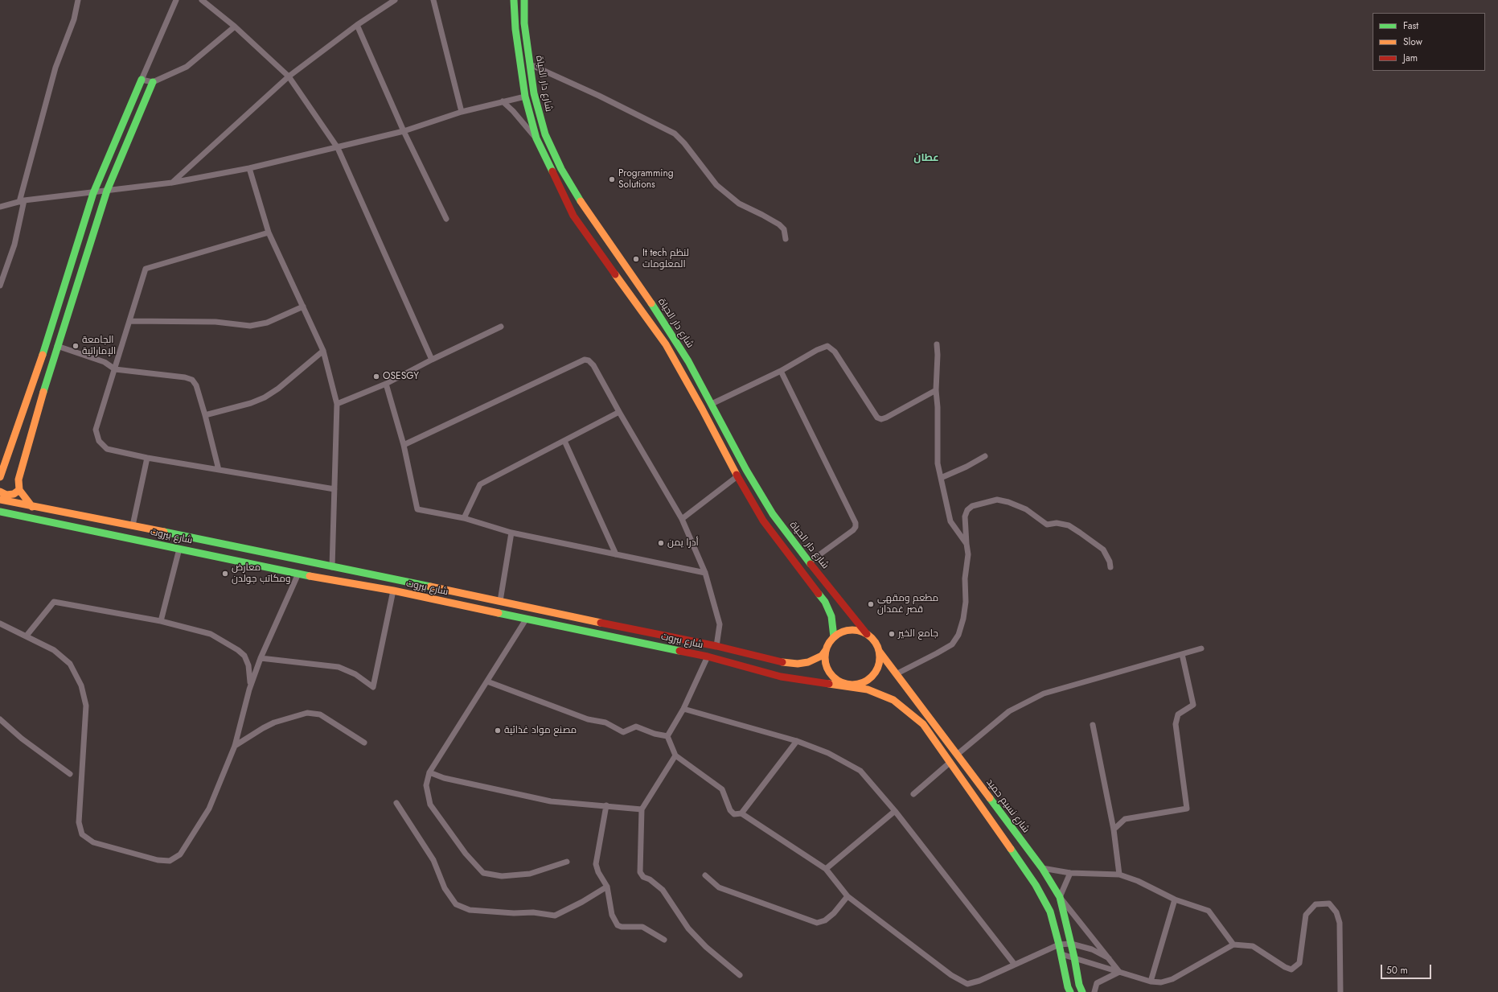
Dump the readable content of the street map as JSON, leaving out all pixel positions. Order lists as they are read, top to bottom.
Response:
{
  "streets": {
    "main road": ["شارع دار الحياة", "شارع بيروت", "شارع نسيم حميد"]
  },
  "crossings": [
    ["شارع دار الحياة", "شارع بيروت"],
    ["شارع دار الحياة", "شارع نسيم حميد"],
    ["شارع بيروت", "شارع نسيم حميد"]
  ],
  "districts": ["عطان"],
  "places": [
    "Programming Solutions",
    "It tech لنظم المعلومات",
    "الجامعة الإماراتية",
    "OSESGY",
    "أدرا يمن",
    "معارض ومكاتب جولدن",
    "مطعم ومقهى قصر غمدان",
    "جامع الخير",
    "مصنع مواد غذائية"
  ],
  "legend": ["Fast", "Slow", "Jam"],
  "scale_bar": "50 m"
}
